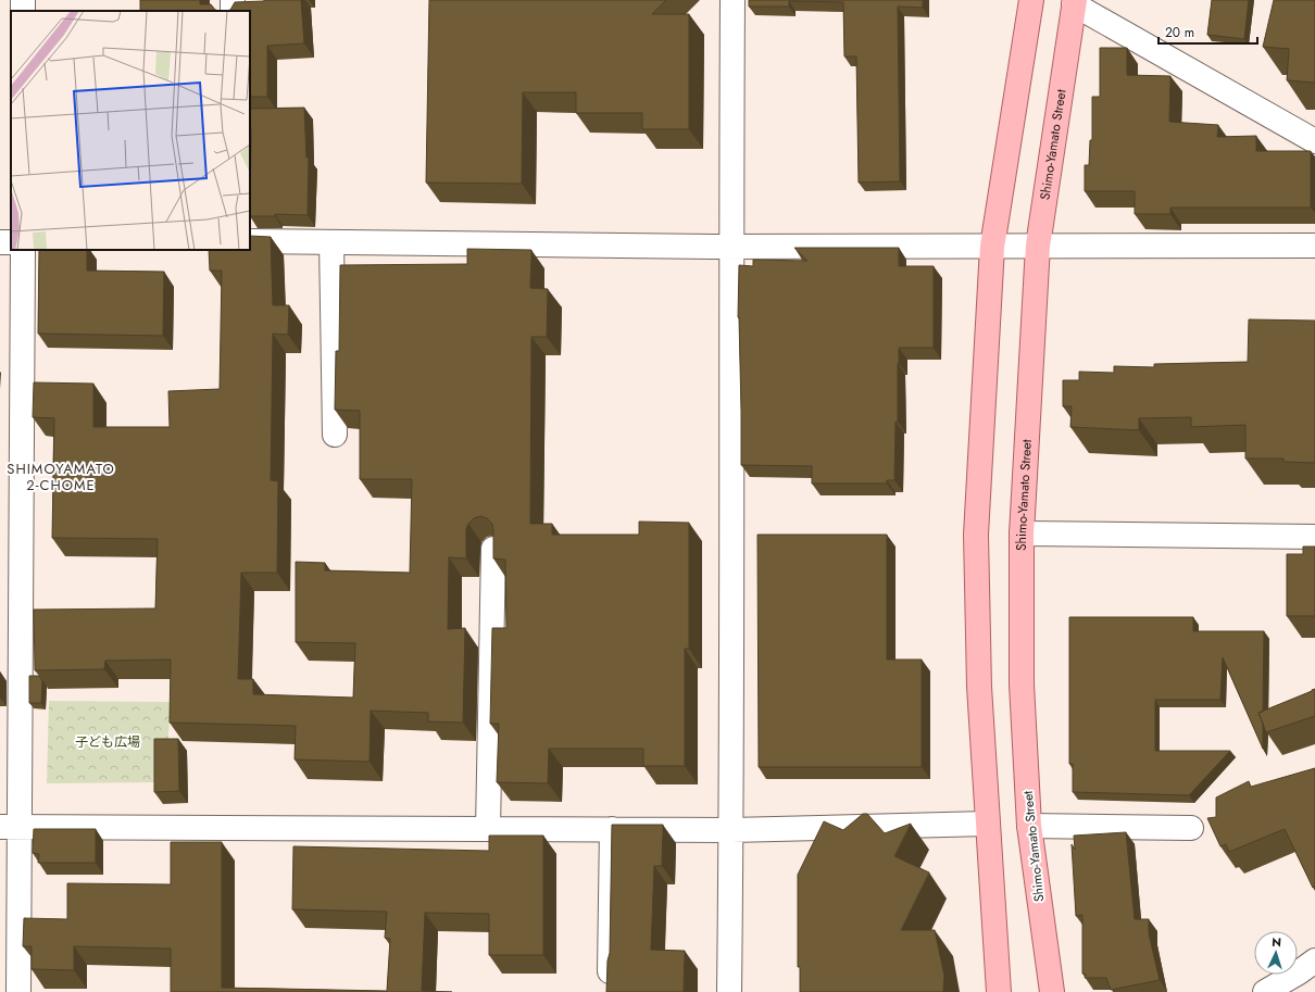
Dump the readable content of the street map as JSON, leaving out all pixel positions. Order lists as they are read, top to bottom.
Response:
{
  "streets": {
    "main road": ["Shimo-Yamato Street"]
  },
  "districts": ["SHIMOYAMATO 2-CHOME"],
  "parks": ["子ども広場"],
  "scale_bar": "20 m",
  "north": "top"
}
